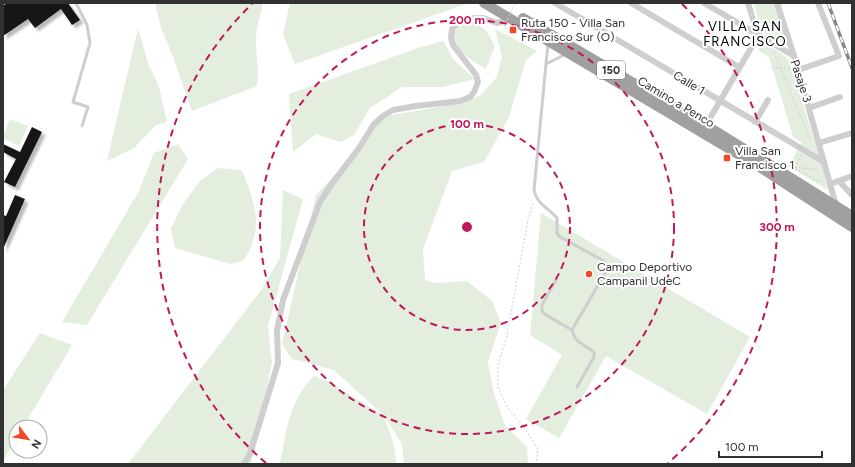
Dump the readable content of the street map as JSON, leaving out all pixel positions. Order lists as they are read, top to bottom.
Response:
{
  "streets": {
    "highway": ["150", "Camino a Penco"],
    "street": ["Pasaje 3", "Calle 1"]
  },
  "crossings": [
    ["Pasaje 3", "Calle 1"],
    ["Pasaje 3", "Camino a Penco"]
  ],
  "districts": ["VILLA SAN FRANCISCO"],
  "places": {
    "transit": ["Ruta 150 - Villa San Francisco Sur (O)", "Villa San Francisco 1"],
    "other": ["Campo Deportivo Campanil UdeC"]
  },
  "scale_bar": "100 m",
  "north": "bottom right",
  "rings": ["200 m", "100 m", "300 m"]
}
